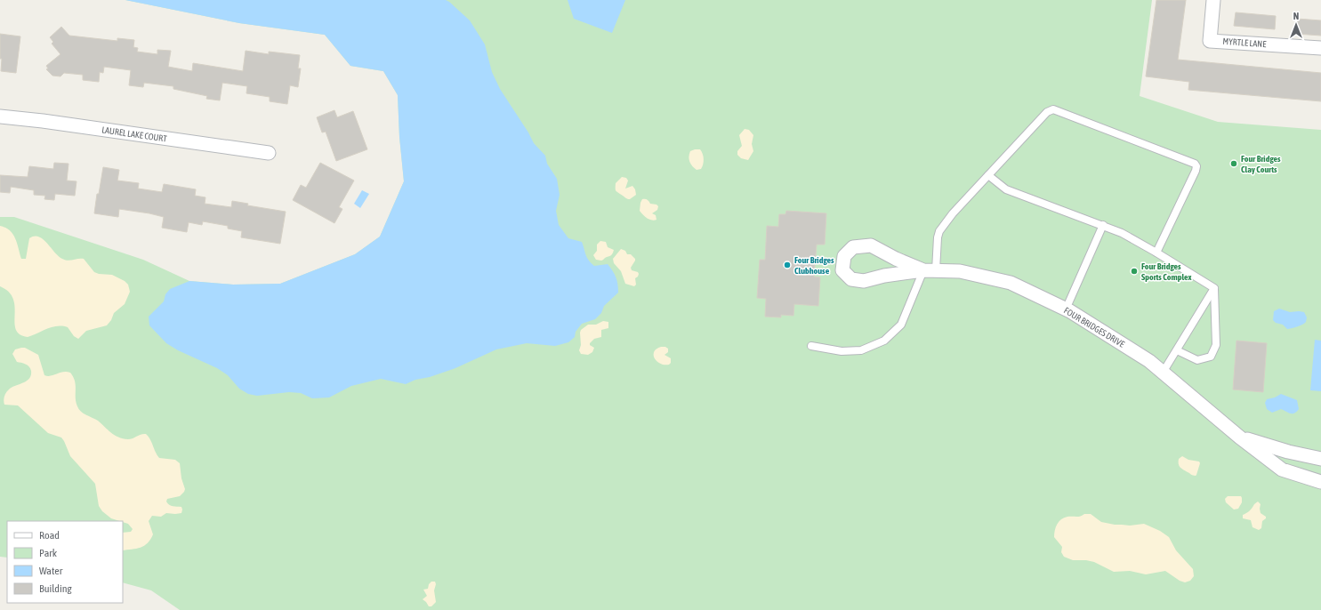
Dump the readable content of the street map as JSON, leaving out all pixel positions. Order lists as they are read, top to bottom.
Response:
{
  "streets": {
    "street": ["MYRTLE LANE", "LAUREL LAKE COURT", "FOUR BRIDGES DRIVE"]
  },
  "places": ["Four Bridges Clay Courts", "Four Bridges Clubhouse", "Four Bridges Sports Complex"],
  "legend": [
    "Road",
    "Park",
    "Water",
    "Building"
  ],
  "north": "top"
}
